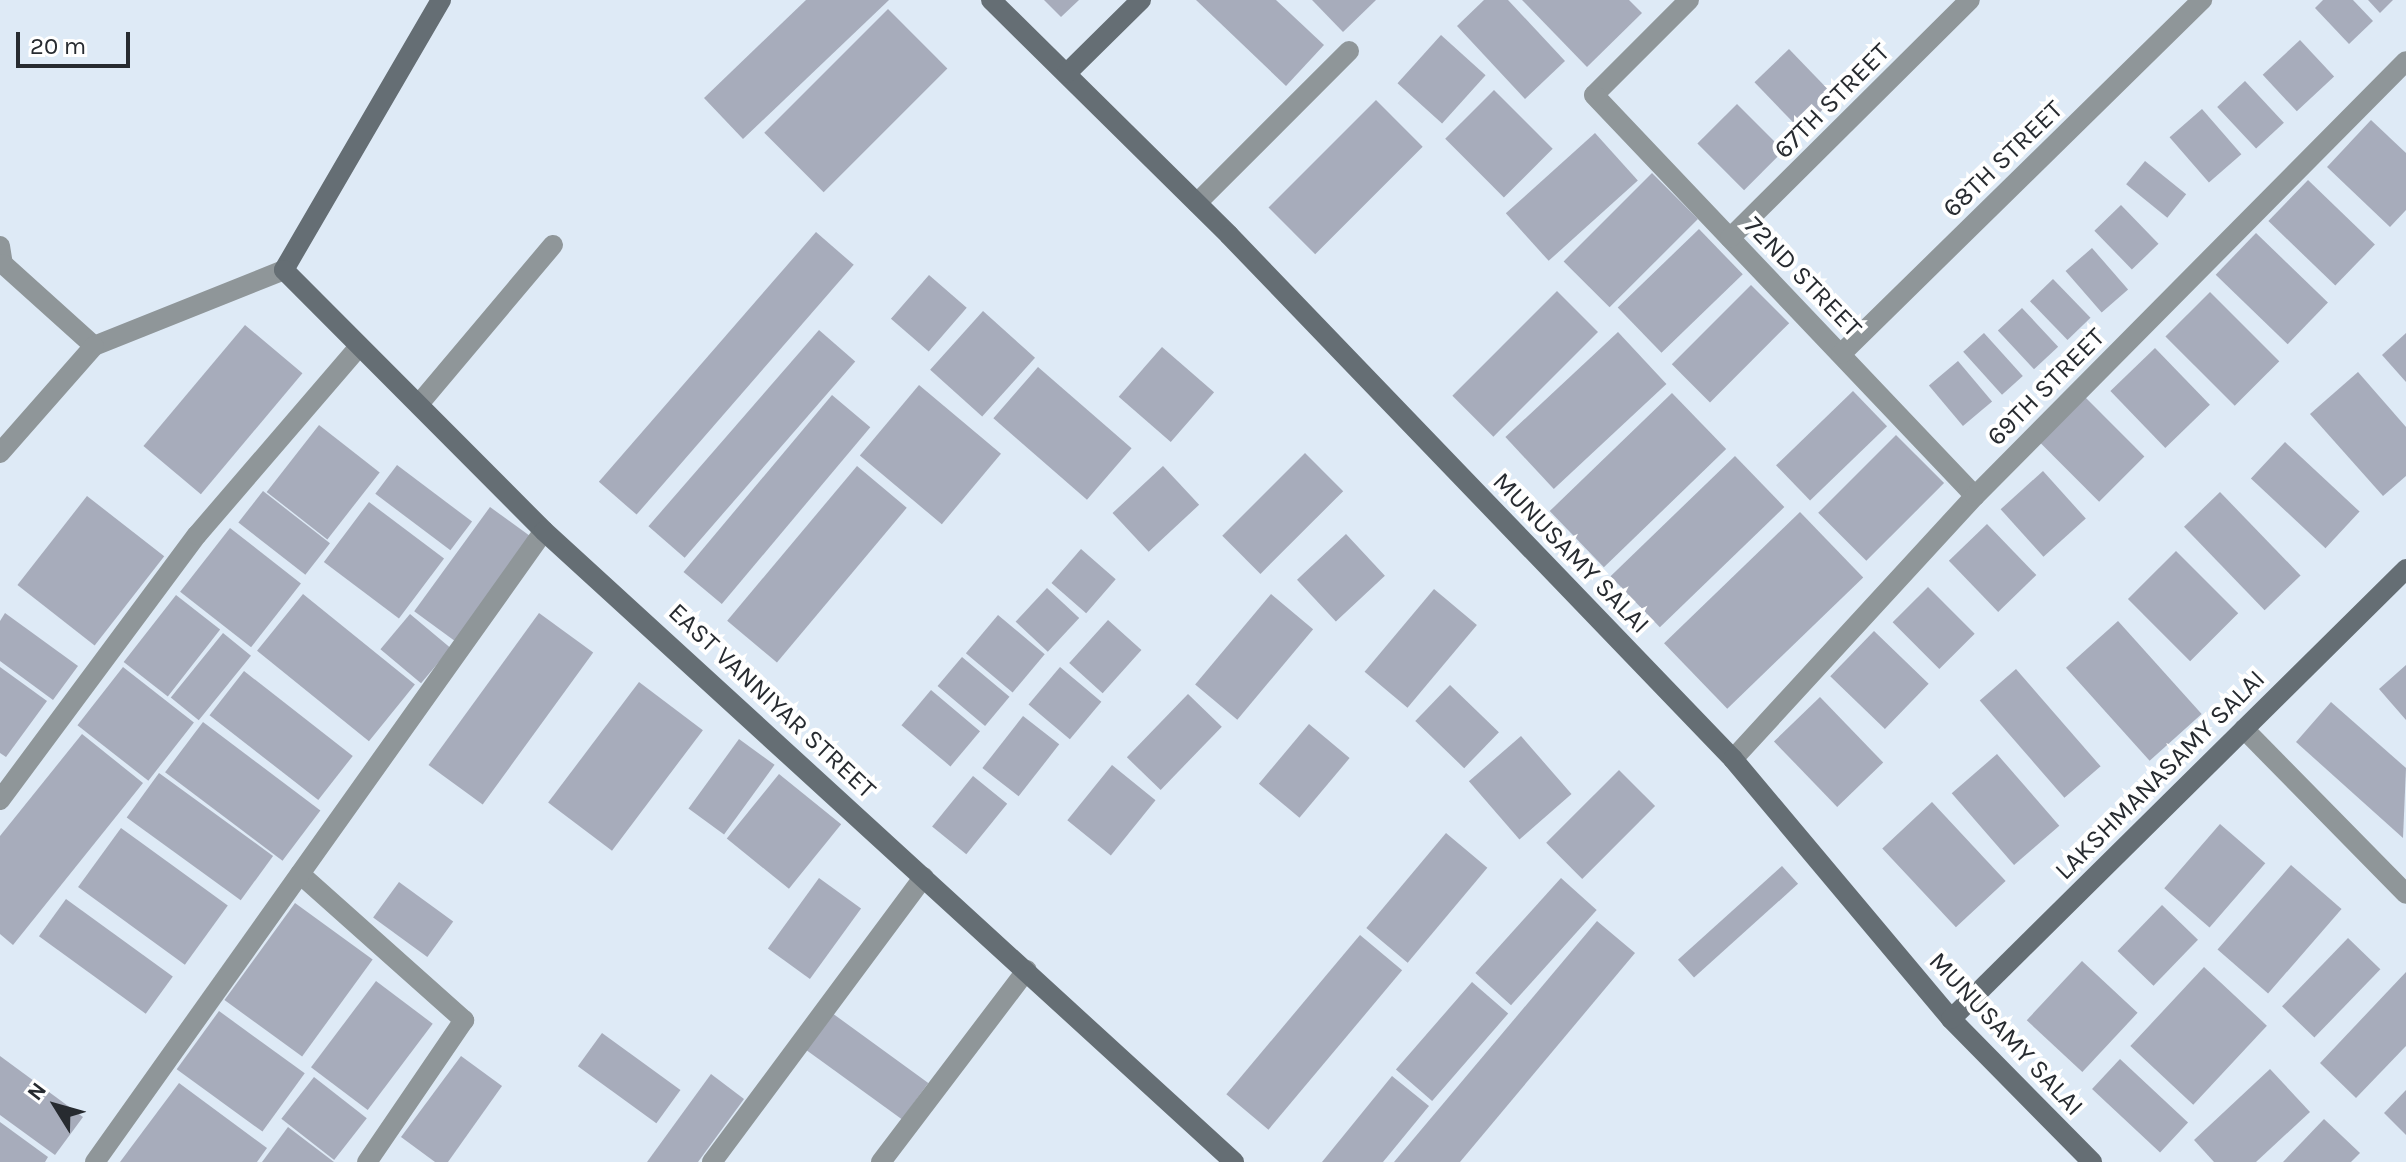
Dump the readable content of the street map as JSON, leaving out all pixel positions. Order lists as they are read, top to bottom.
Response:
{
  "streets": {
    "street": [
      "67TH STREET",
      "68TH STREET",
      "72ND STREET",
      "69TH STREET",
      "MUNUSAMY SALAI",
      "EAST VANNIYAR STREET",
      "LAKSHMANASAMY SALAI"
    ]
  },
  "crossings": [
    ["67TH STREET", "72ND STREET"],
    ["68TH STREET", "72ND STREET"],
    ["72ND STREET", "69TH STREET"],
    ["69TH STREET", "MUNUSAMY SALAI"],
    ["MUNUSAMY SALAI", "LAKSHMANASAMY SALAI"]
  ],
  "scale_bar": "20 m",
  "north": "top left"
}
